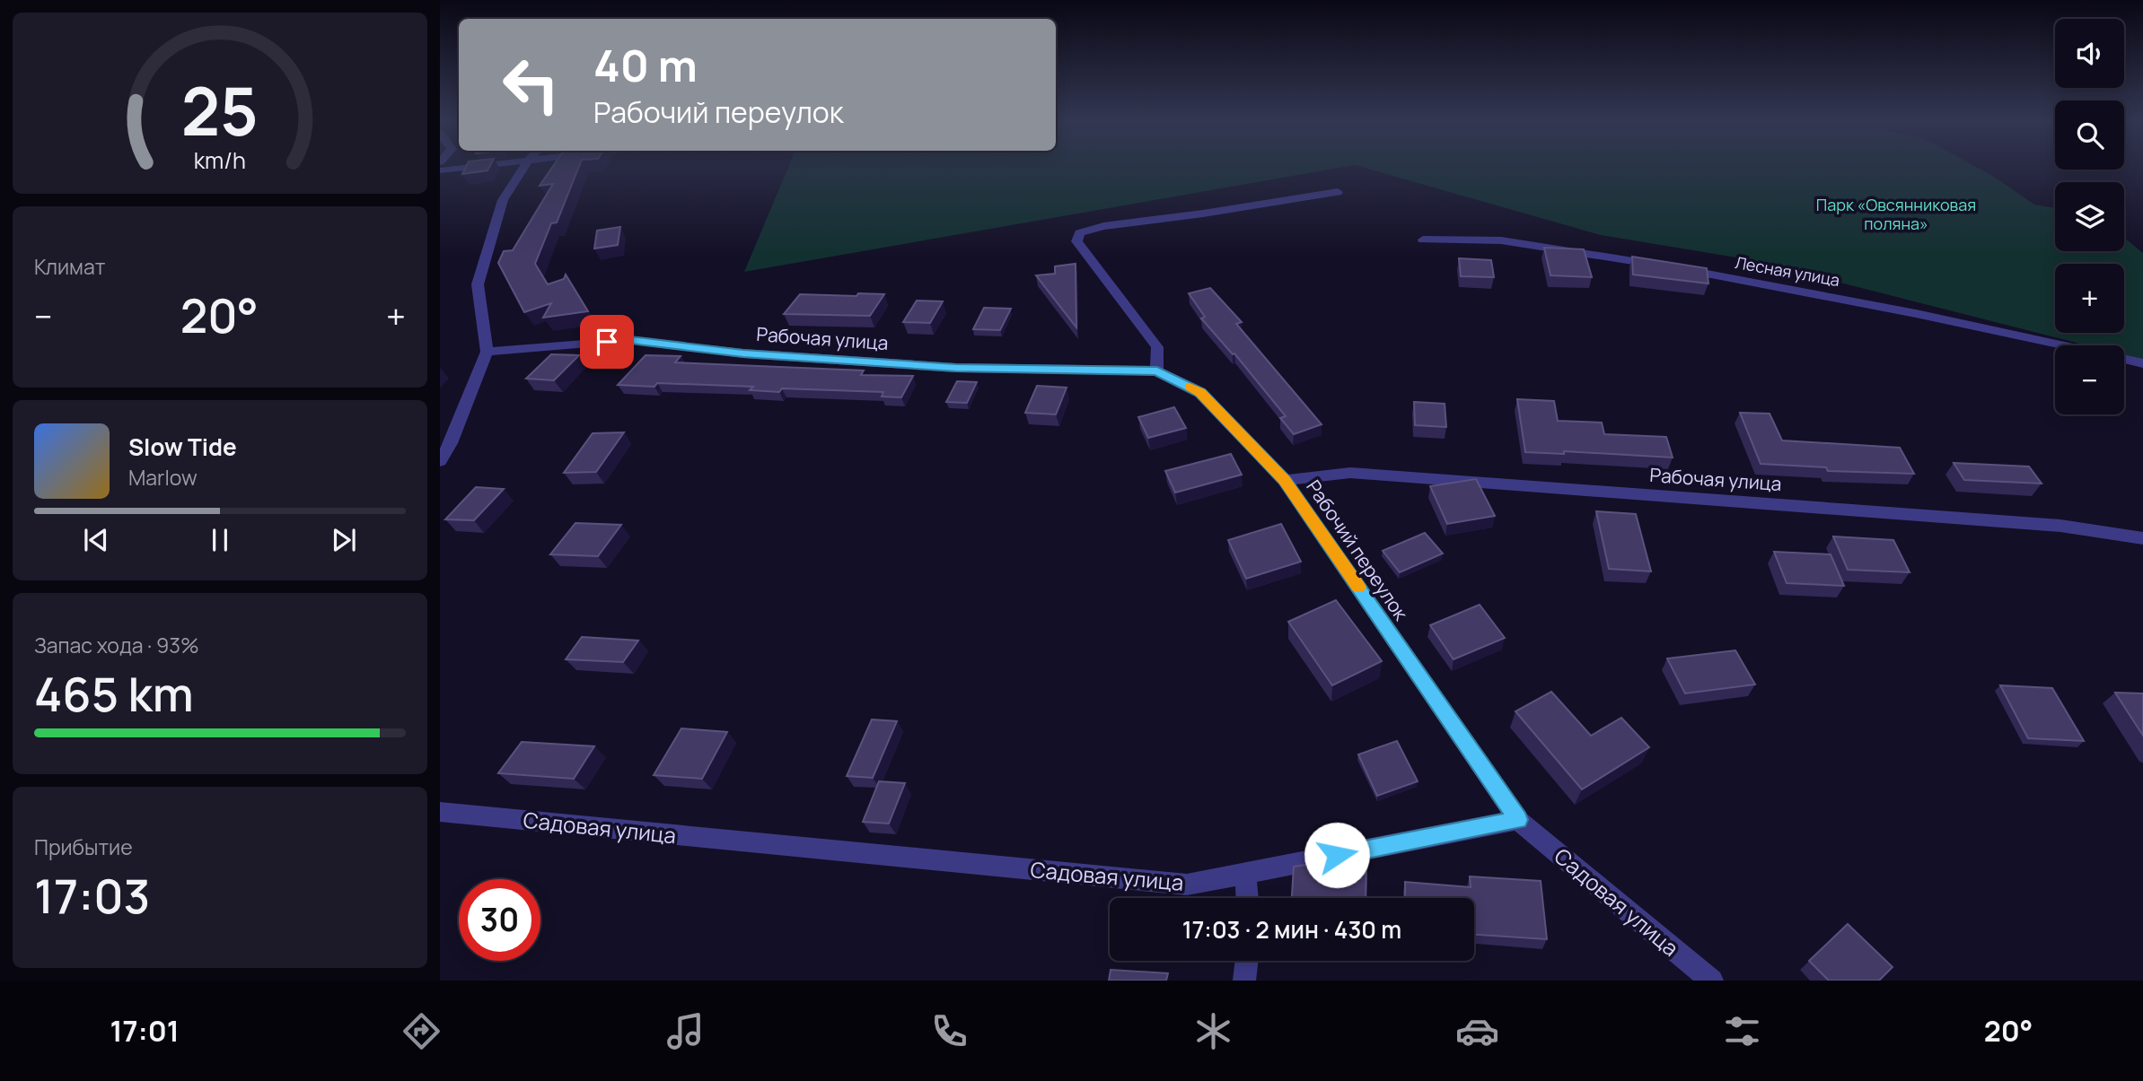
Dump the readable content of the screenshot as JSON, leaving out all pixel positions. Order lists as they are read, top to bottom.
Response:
{
  "streets": {
    "street": [
      "Лесная улица",
      "Рабочая улица",
      "Рабочий переулок",
      "Садовая улица"
    ]
  },
  "crossings": [
    ["Рабочая улица", "Рабочий переулок"],
    ["Рабочий переулок", "Садовая улица"]
  ],
  "parks": ["Парк «Овсянниковая поляна»"],
  "page": {
    "map_buttons": ["+", "−"],
    "turn": ["40 m", "Рабочий переулок"],
    "tile": [
      "Климат",
      ["Запас хода · 93%", "465 km"],
      ["Прибытие", "17:03"]
    ],
    "heat": ["−", "20°", "+"],
    "song": ["Slow Tide", "Marlow"],
    "limit": "30",
    "trip": "17:03 · 2 мин · 430 m",
    "tabs": ["17:01", "20°"],
    "gauge": ["25", "km/h"]
  }
}
